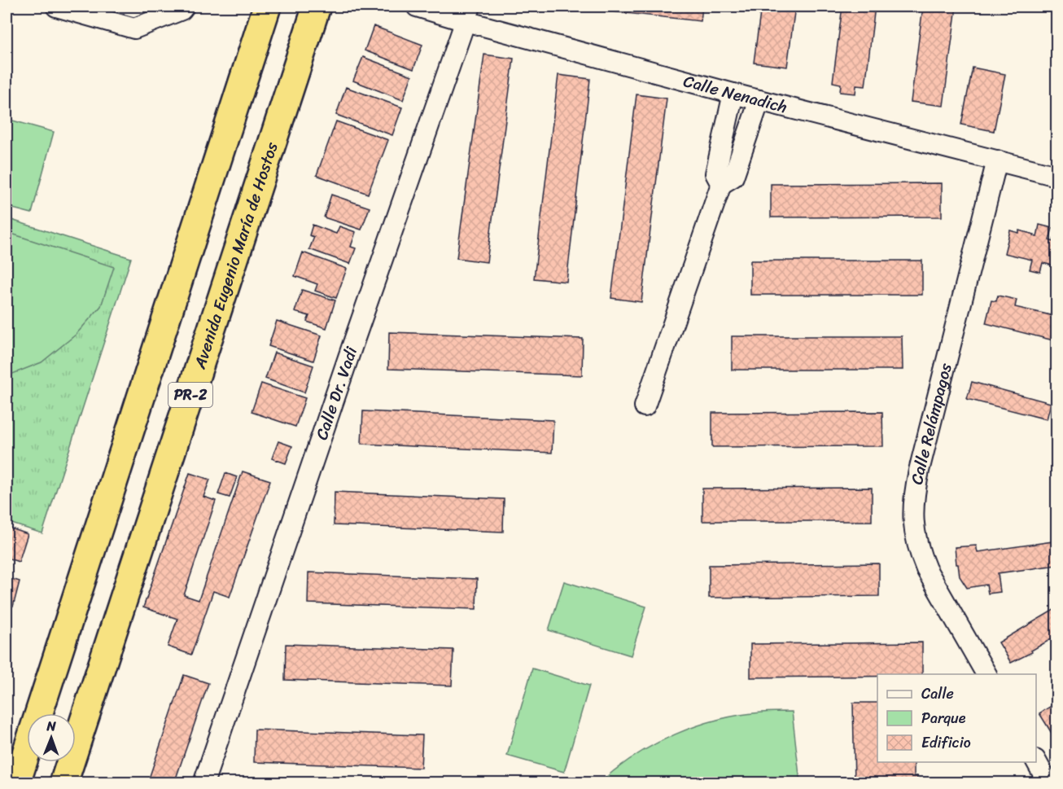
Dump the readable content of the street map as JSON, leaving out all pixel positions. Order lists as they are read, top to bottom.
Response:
{
  "streets": {
    "highway": ["Avenida Eugenio María de Hostos", "PR-2"],
    "street": ["Calle Nenadich", "Calle Dr. Vadi", "Calle Relámpagos"]
  },
  "crossings": [
    ["Calle Nenadich", "Calle Dr. Vadi"],
    ["Calle Nenadich", "Calle Relámpagos"]
  ],
  "legend": ["Calle", "Parque", "Edificio"],
  "north": "top"
}
